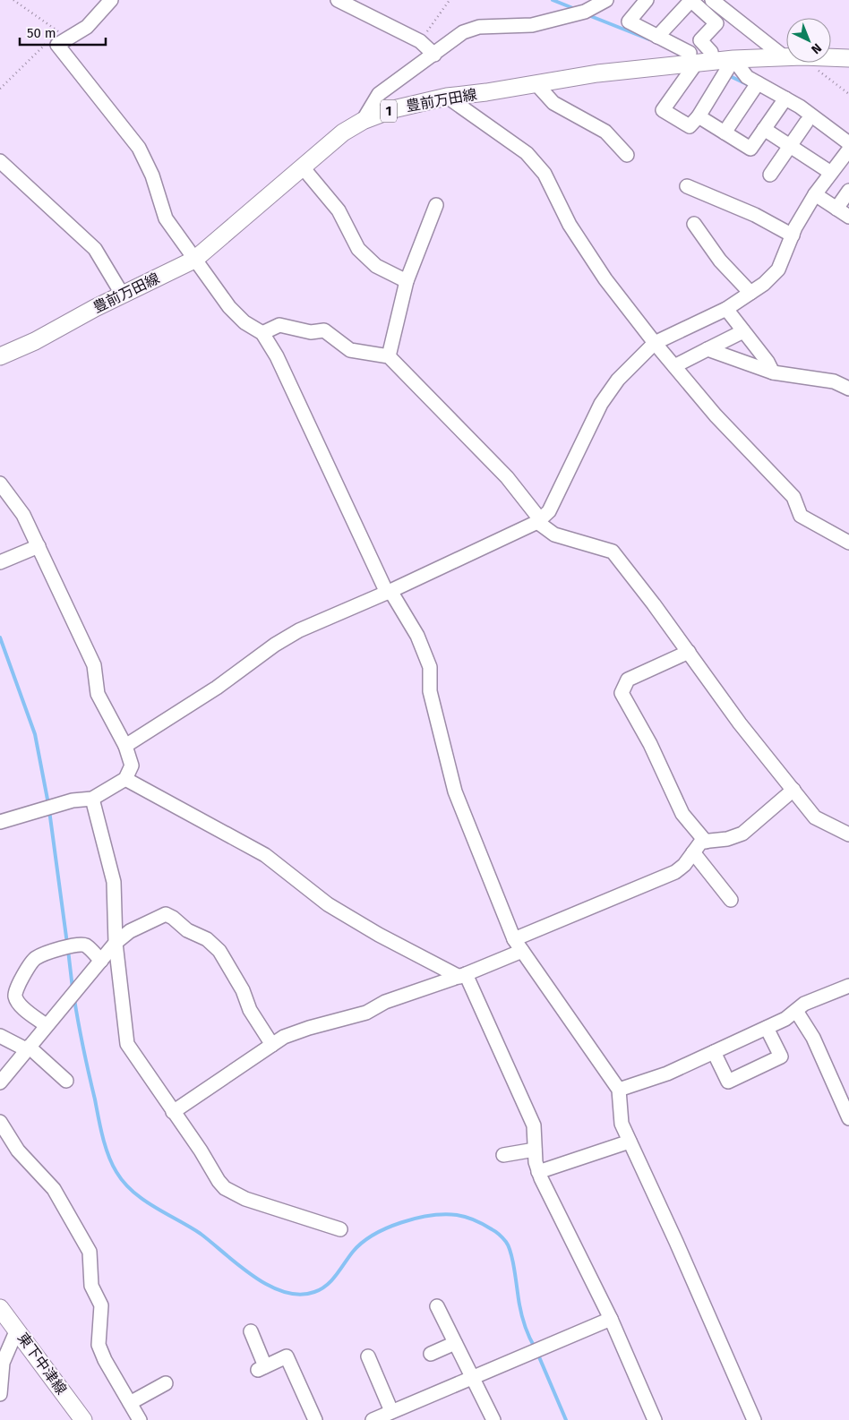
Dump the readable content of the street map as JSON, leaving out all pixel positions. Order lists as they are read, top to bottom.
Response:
{
  "streets": {
    "main road": ["豊前万田線", "1", "東下中津線"]
  },
  "scale_bar": "50 m",
  "north": "bottom right"
}
